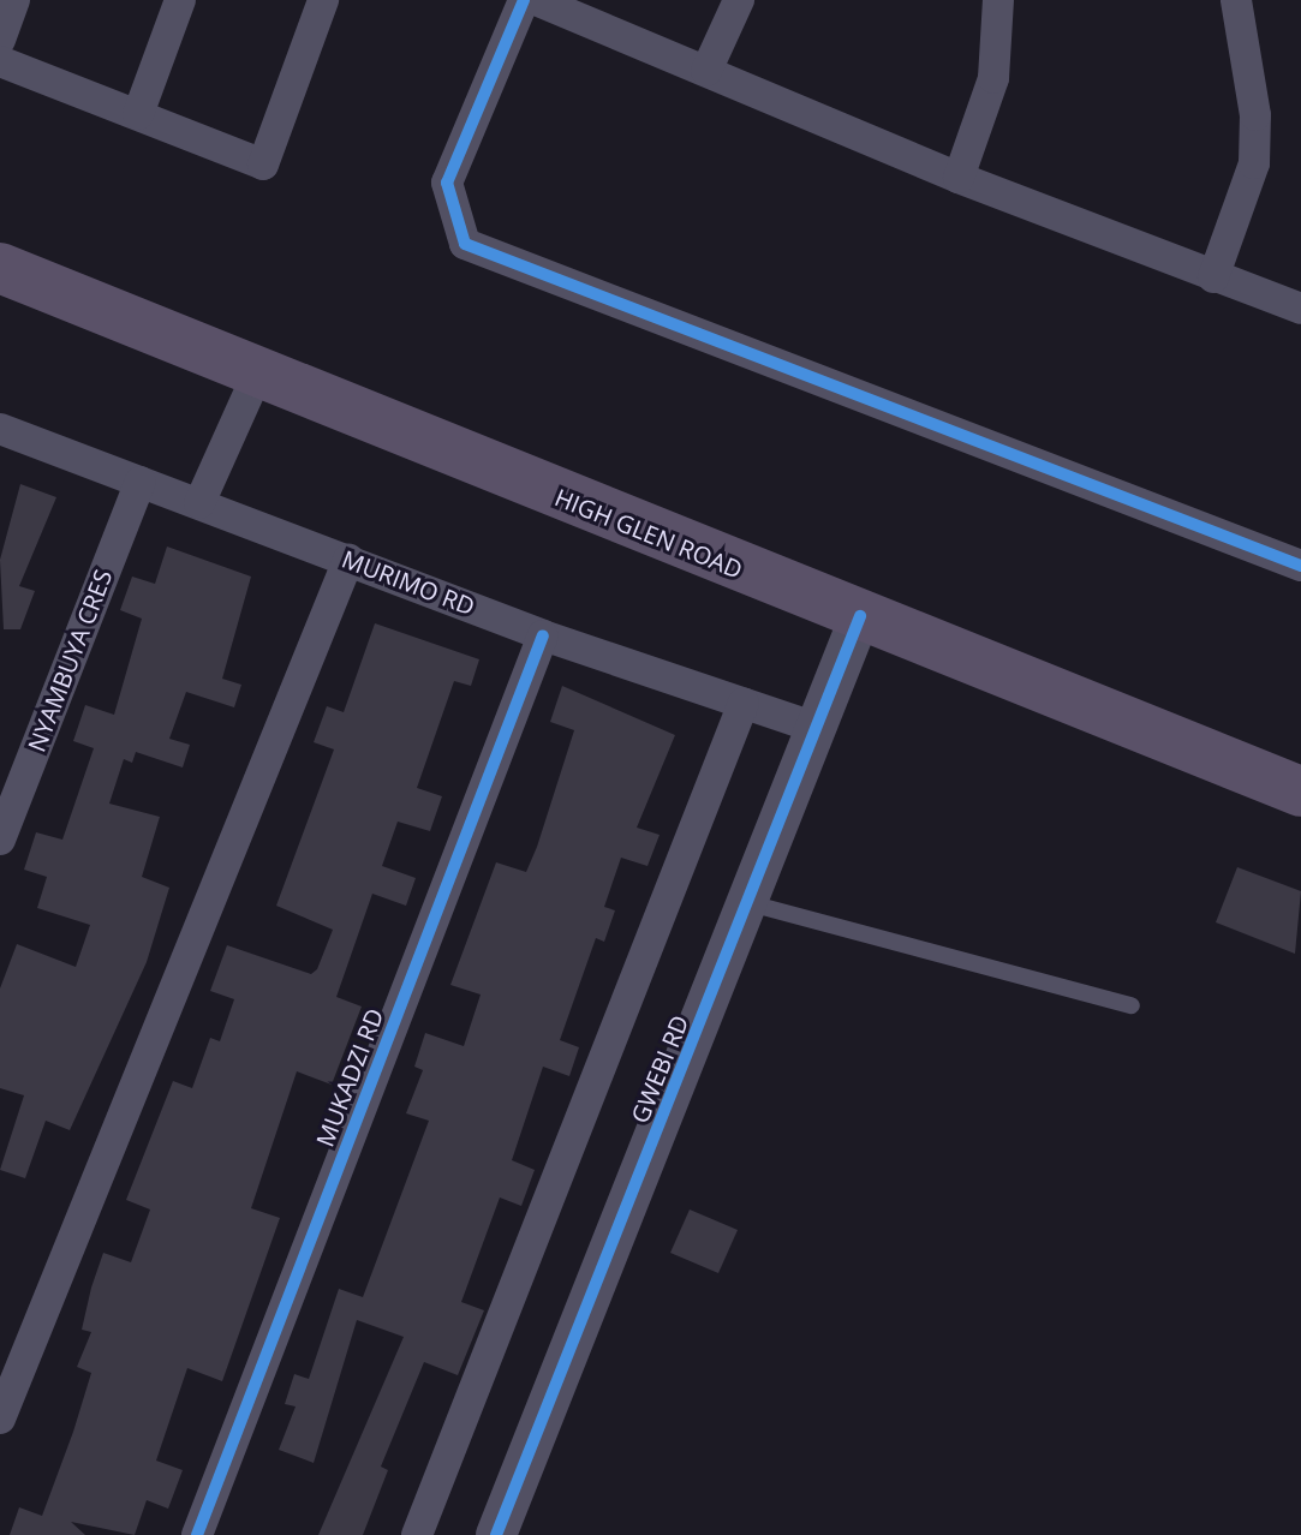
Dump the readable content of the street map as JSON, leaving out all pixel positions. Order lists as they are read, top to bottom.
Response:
{
  "streets": {
    "main road": ["HIGH GLEN ROAD"],
    "street": [
      "MURIMO RD",
      "NYAMBUYA CRES",
      "GWEBI RD",
      "MUKADZI RD"
    ]
  },
  "crossings": [
    ["HIGH GLEN ROAD", "GWEBI RD"],
    ["MURIMO RD", "NYAMBUYA CRES"],
    ["MURIMO RD", "GWEBI RD"],
    ["MURIMO RD", "MUKADZI RD"]
  ]
}
